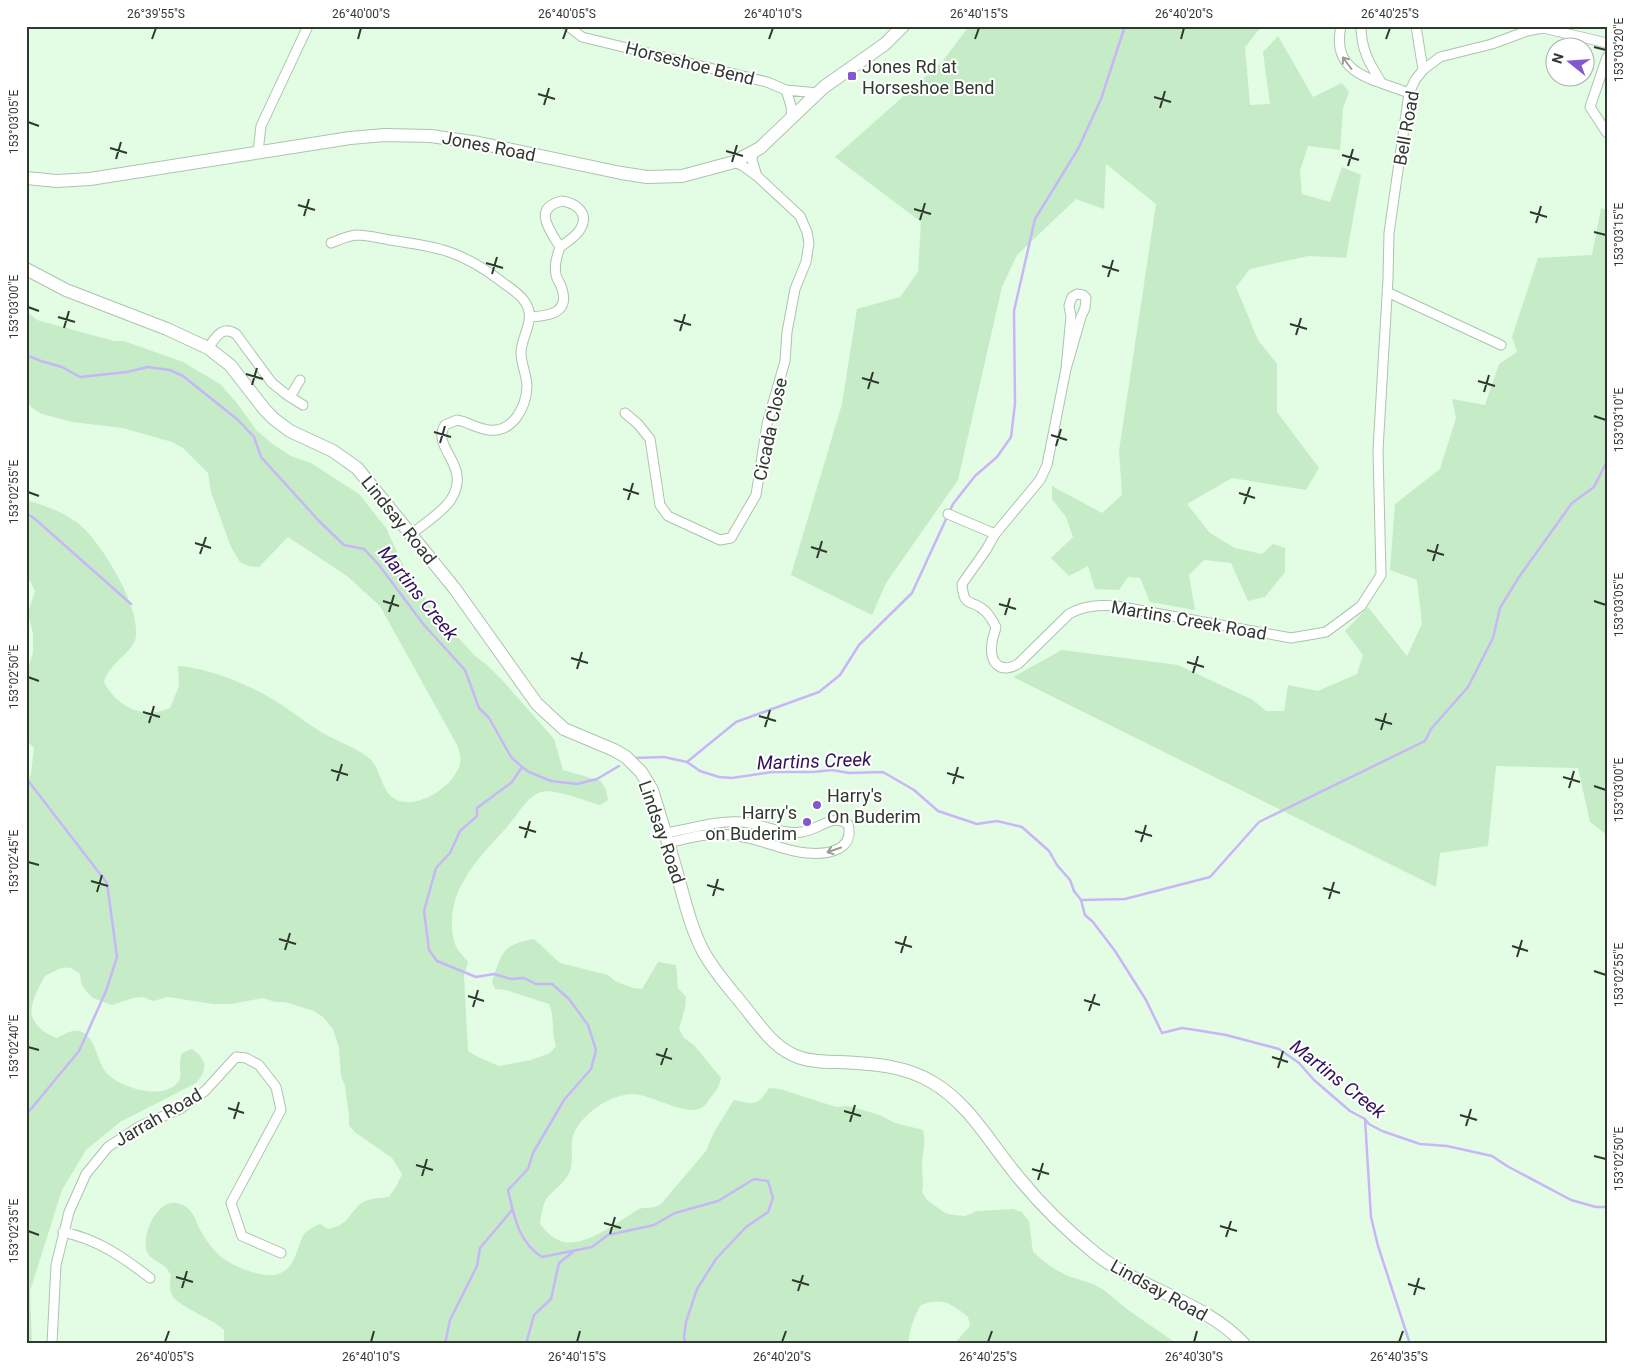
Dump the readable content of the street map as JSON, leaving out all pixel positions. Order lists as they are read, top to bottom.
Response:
{
  "streets": {
    "street": [
      "Horseshoe Bend",
      "Bell Road",
      "Jones Road",
      "Cicada Close",
      "Lindsay Road",
      "Martins Creek Road",
      "Jarrah Road"
    ]
  },
  "crossings": [
    ["Horseshoe Bend", "Jones Road"],
    ["Bell Road", "Martins Creek Road"],
    ["Jones Road", "Cicada Close"]
  ],
  "water": ["Martins Creek"],
  "places": {
    "transit": ["Jones Rd at Horseshoe Bend"],
    "other": ["Harry's On Buderim", "Harry's on Buderim"]
  },
  "north": "left",
  "coordinates": [
    "26°39'55\"S",
    "26°40'00\"S",
    "26°40'05\"S",
    "26°40'10\"S",
    "26°40'15\"S",
    "26°40'20\"S",
    "26°40'25\"S",
    "153°03'20\"E",
    "153°03'05\"E",
    "153°03'15\"E",
    "153°03'00\"E",
    "153°03'10\"E",
    "153°02'55\"E",
    "153°02'50\"E",
    "153°02'45\"E",
    "153°02'40\"E",
    "153°02'35\"E",
    "26°40'30\"S",
    "26°40'35\"S"
  ]
}
